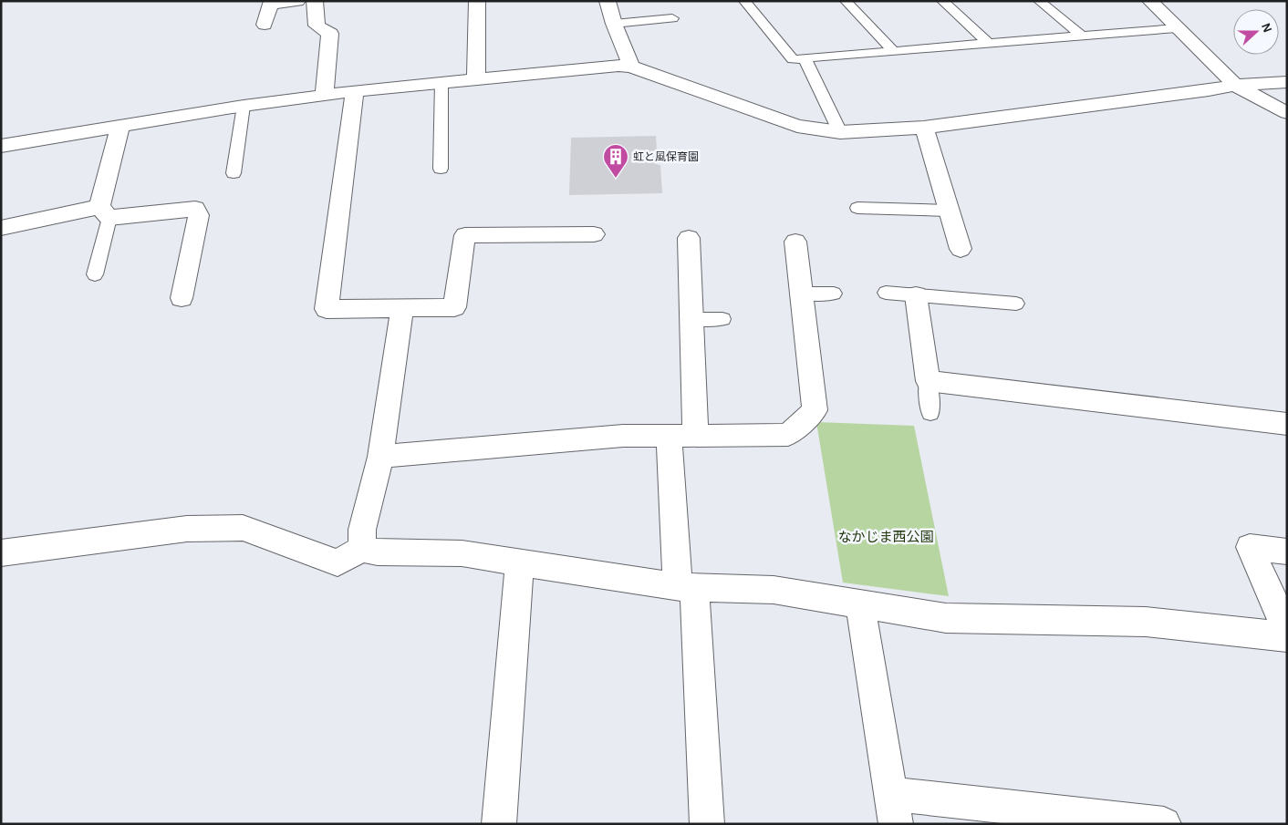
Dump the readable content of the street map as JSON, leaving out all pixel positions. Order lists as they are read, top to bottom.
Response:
{
  "parks": ["なかじま西公園"],
  "places": {
    "building": ["虹と風保育園"]
  },
  "north": "right"
}
